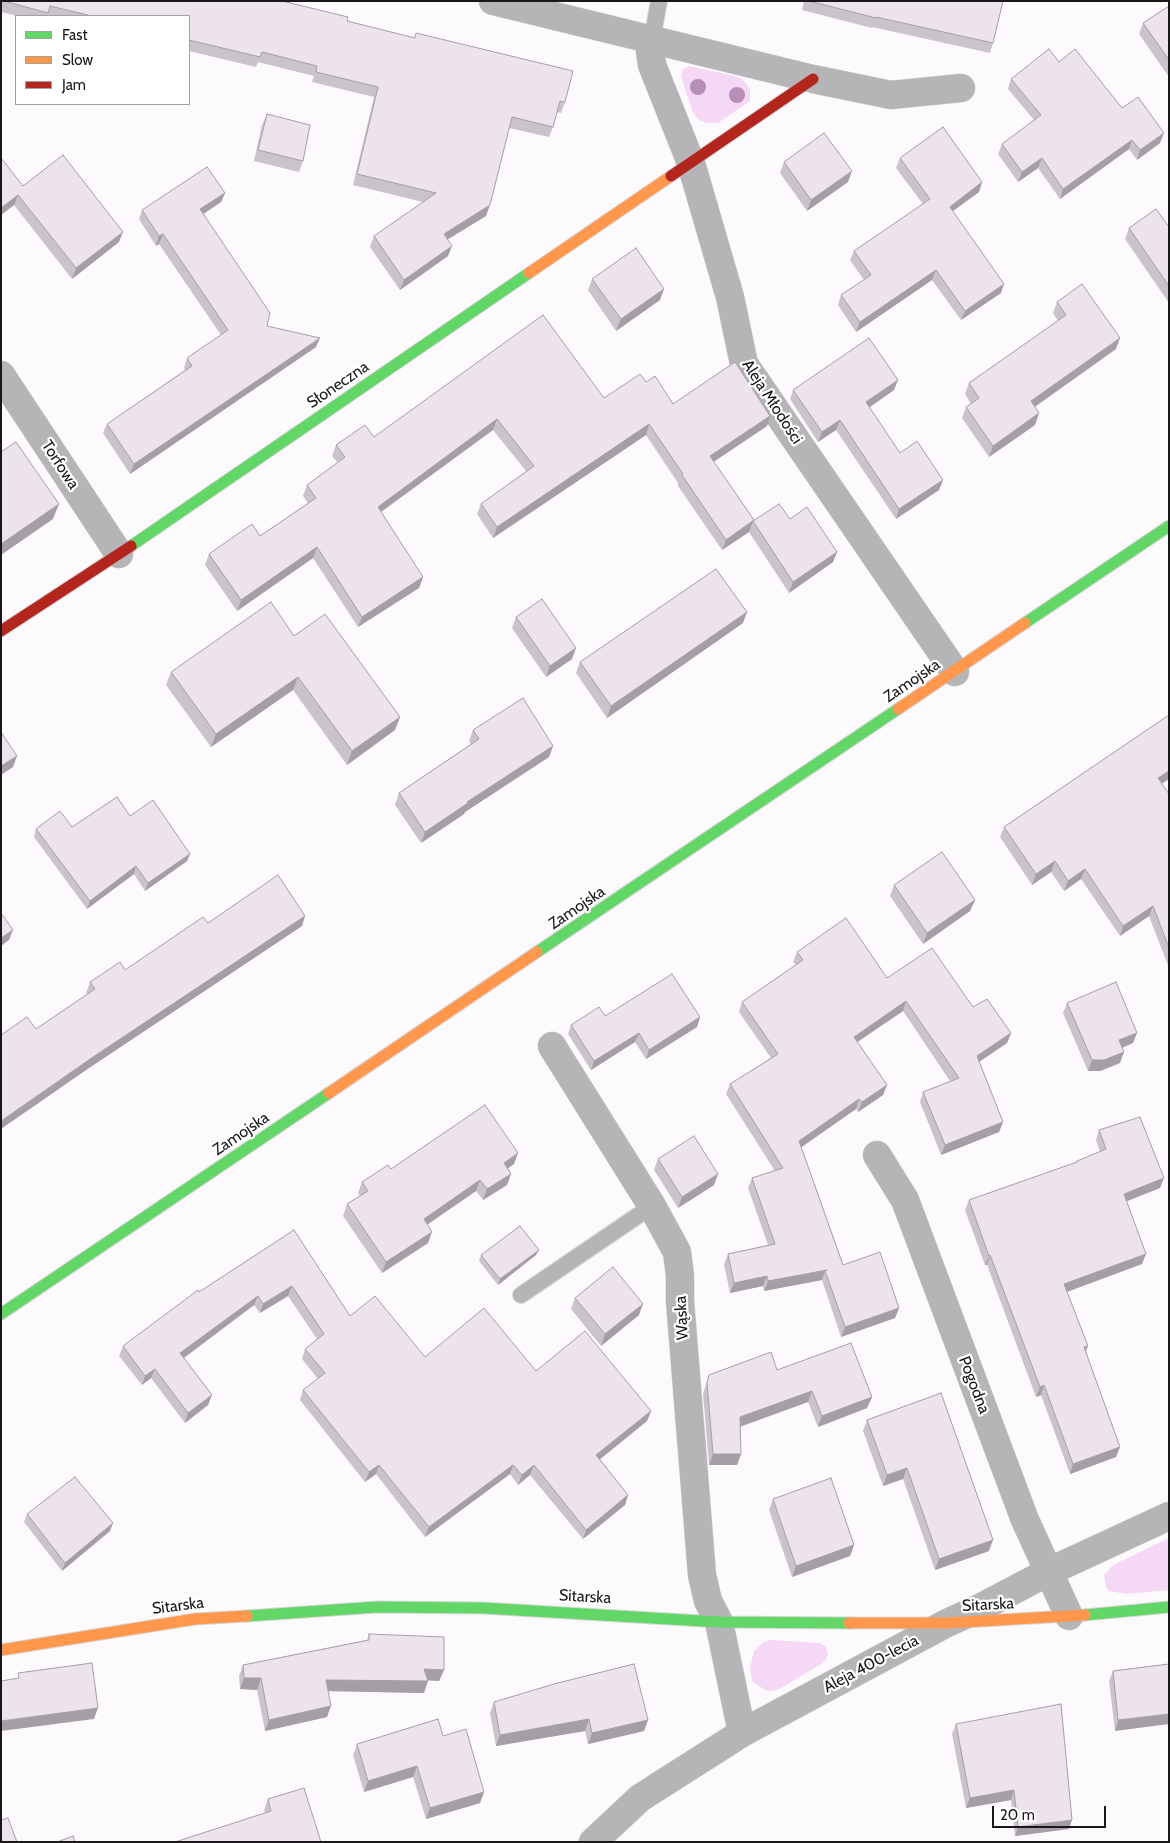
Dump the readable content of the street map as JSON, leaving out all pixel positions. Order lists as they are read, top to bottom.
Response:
{
  "streets": {
    "street": [
      "Słoneczna",
      "Aleja Młodości",
      "Torfowa",
      "Zamojska",
      "Wąska",
      "Pogodna",
      "Sitarska",
      "Aleja 400-lecia"
    ]
  },
  "crossings": [
    ["Słoneczna", "Aleja Młodości"],
    ["Słoneczna", "Torfowa"],
    ["Aleja Młodości", "Zamojska"],
    ["Wąska", "Sitarska"],
    ["Wąska", "Aleja 400-lecia"],
    ["Pogodna", "Sitarska"],
    ["Pogodna", "Aleja 400-lecia"],
    ["Sitarska", "Aleja 400-lecia"]
  ],
  "legend": ["Fast", "Slow", "Jam"],
  "scale_bar": "20 m"
}
